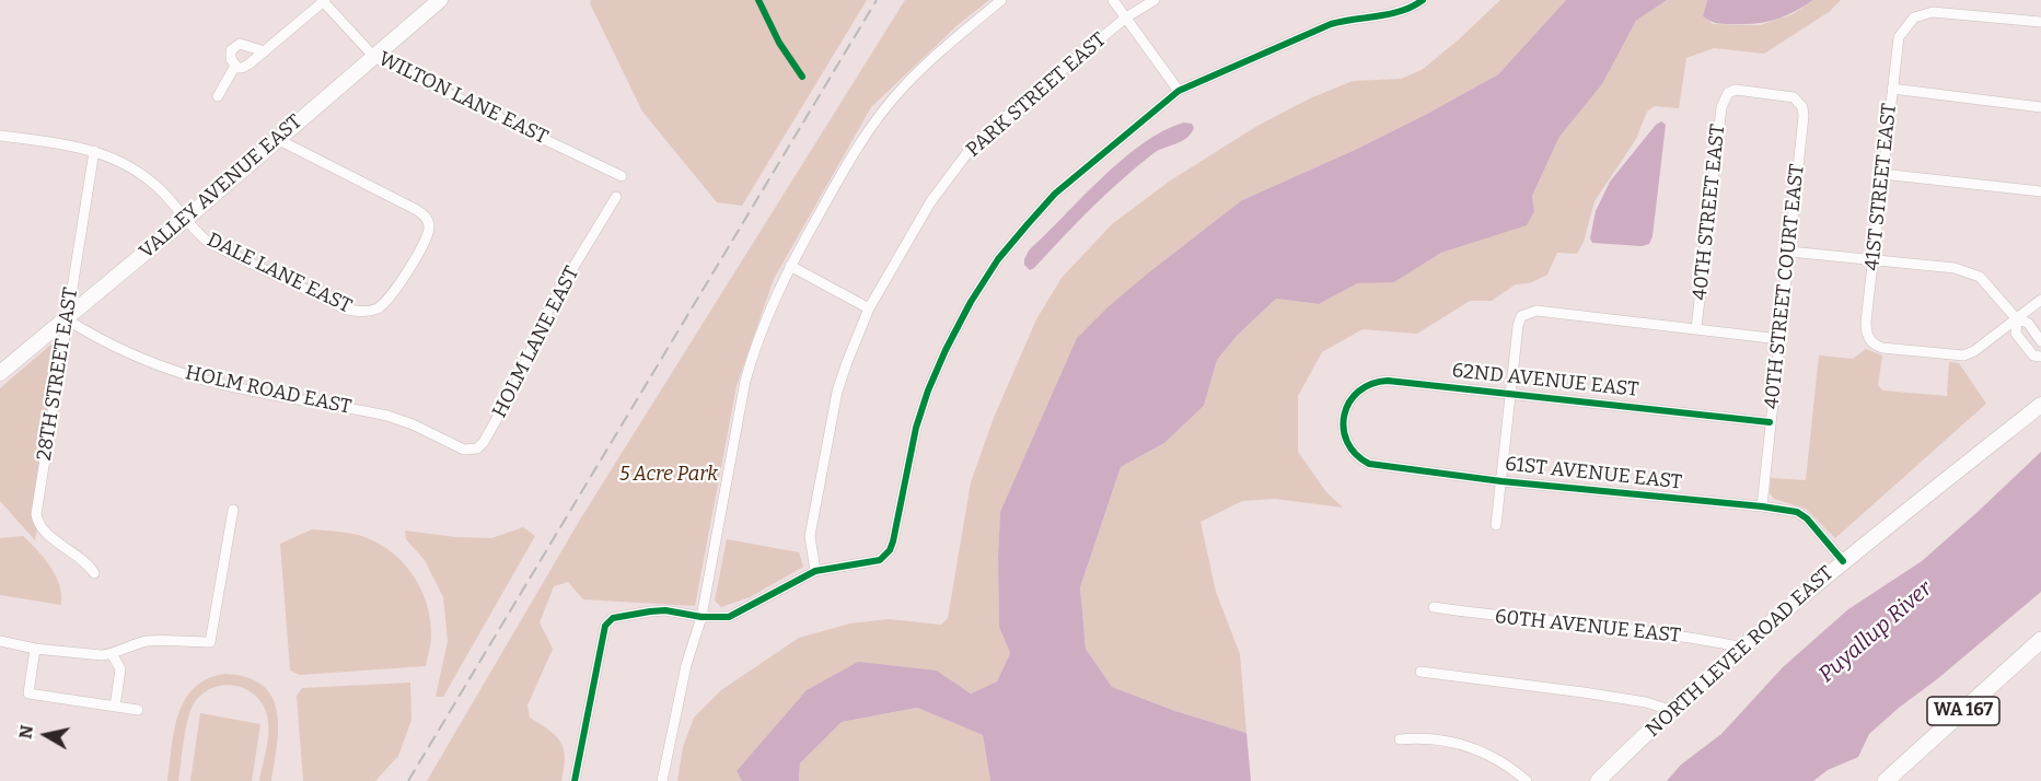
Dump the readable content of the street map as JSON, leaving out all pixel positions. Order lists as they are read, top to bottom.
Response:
{
  "streets": {
    "main road": ["WA 167"],
    "street": [
      "PARK STREET EAST",
      "WILTON LANE EAST",
      "VALLEY AVENUE EAST",
      "41ST STREET EAST",
      "40TH STREET EAST",
      "DALE LANE EAST",
      "40TH STREET COURT EAST",
      "HOLM LANE EAST",
      "28TH STREET EAST",
      "62ND AVENUE EAST",
      "HOLM ROAD EAST",
      "61ST AVENUE EAST",
      "60TH AVENUE EAST",
      "NORTH LEVEE ROAD EAST"
    ]
  },
  "crossings": [
    ["WILTON LANE EAST", "VALLEY AVENUE EAST"],
    ["VALLEY AVENUE EAST", "DALE LANE EAST"],
    ["VALLEY AVENUE EAST", "28TH STREET EAST"],
    ["VALLEY AVENUE EAST", "HOLM ROAD EAST"],
    ["40TH STREET EAST", "40TH STREET COURT EAST"],
    ["40TH STREET COURT EAST", "62ND AVENUE EAST"],
    ["40TH STREET COURT EAST", "61ST AVENUE EAST"],
    ["HOLM LANE EAST", "HOLM ROAD EAST"],
    ["28TH STREET EAST", "HOLM ROAD EAST"],
    ["62ND AVENUE EAST", "61ST AVENUE EAST"],
    ["61ST AVENUE EAST", "NORTH LEVEE ROAD EAST"],
    ["60TH AVENUE EAST", "NORTH LEVEE ROAD EAST"]
  ],
  "water": ["Puyallup River"],
  "parks": ["5 Acre Park"],
  "north": "left"
}
